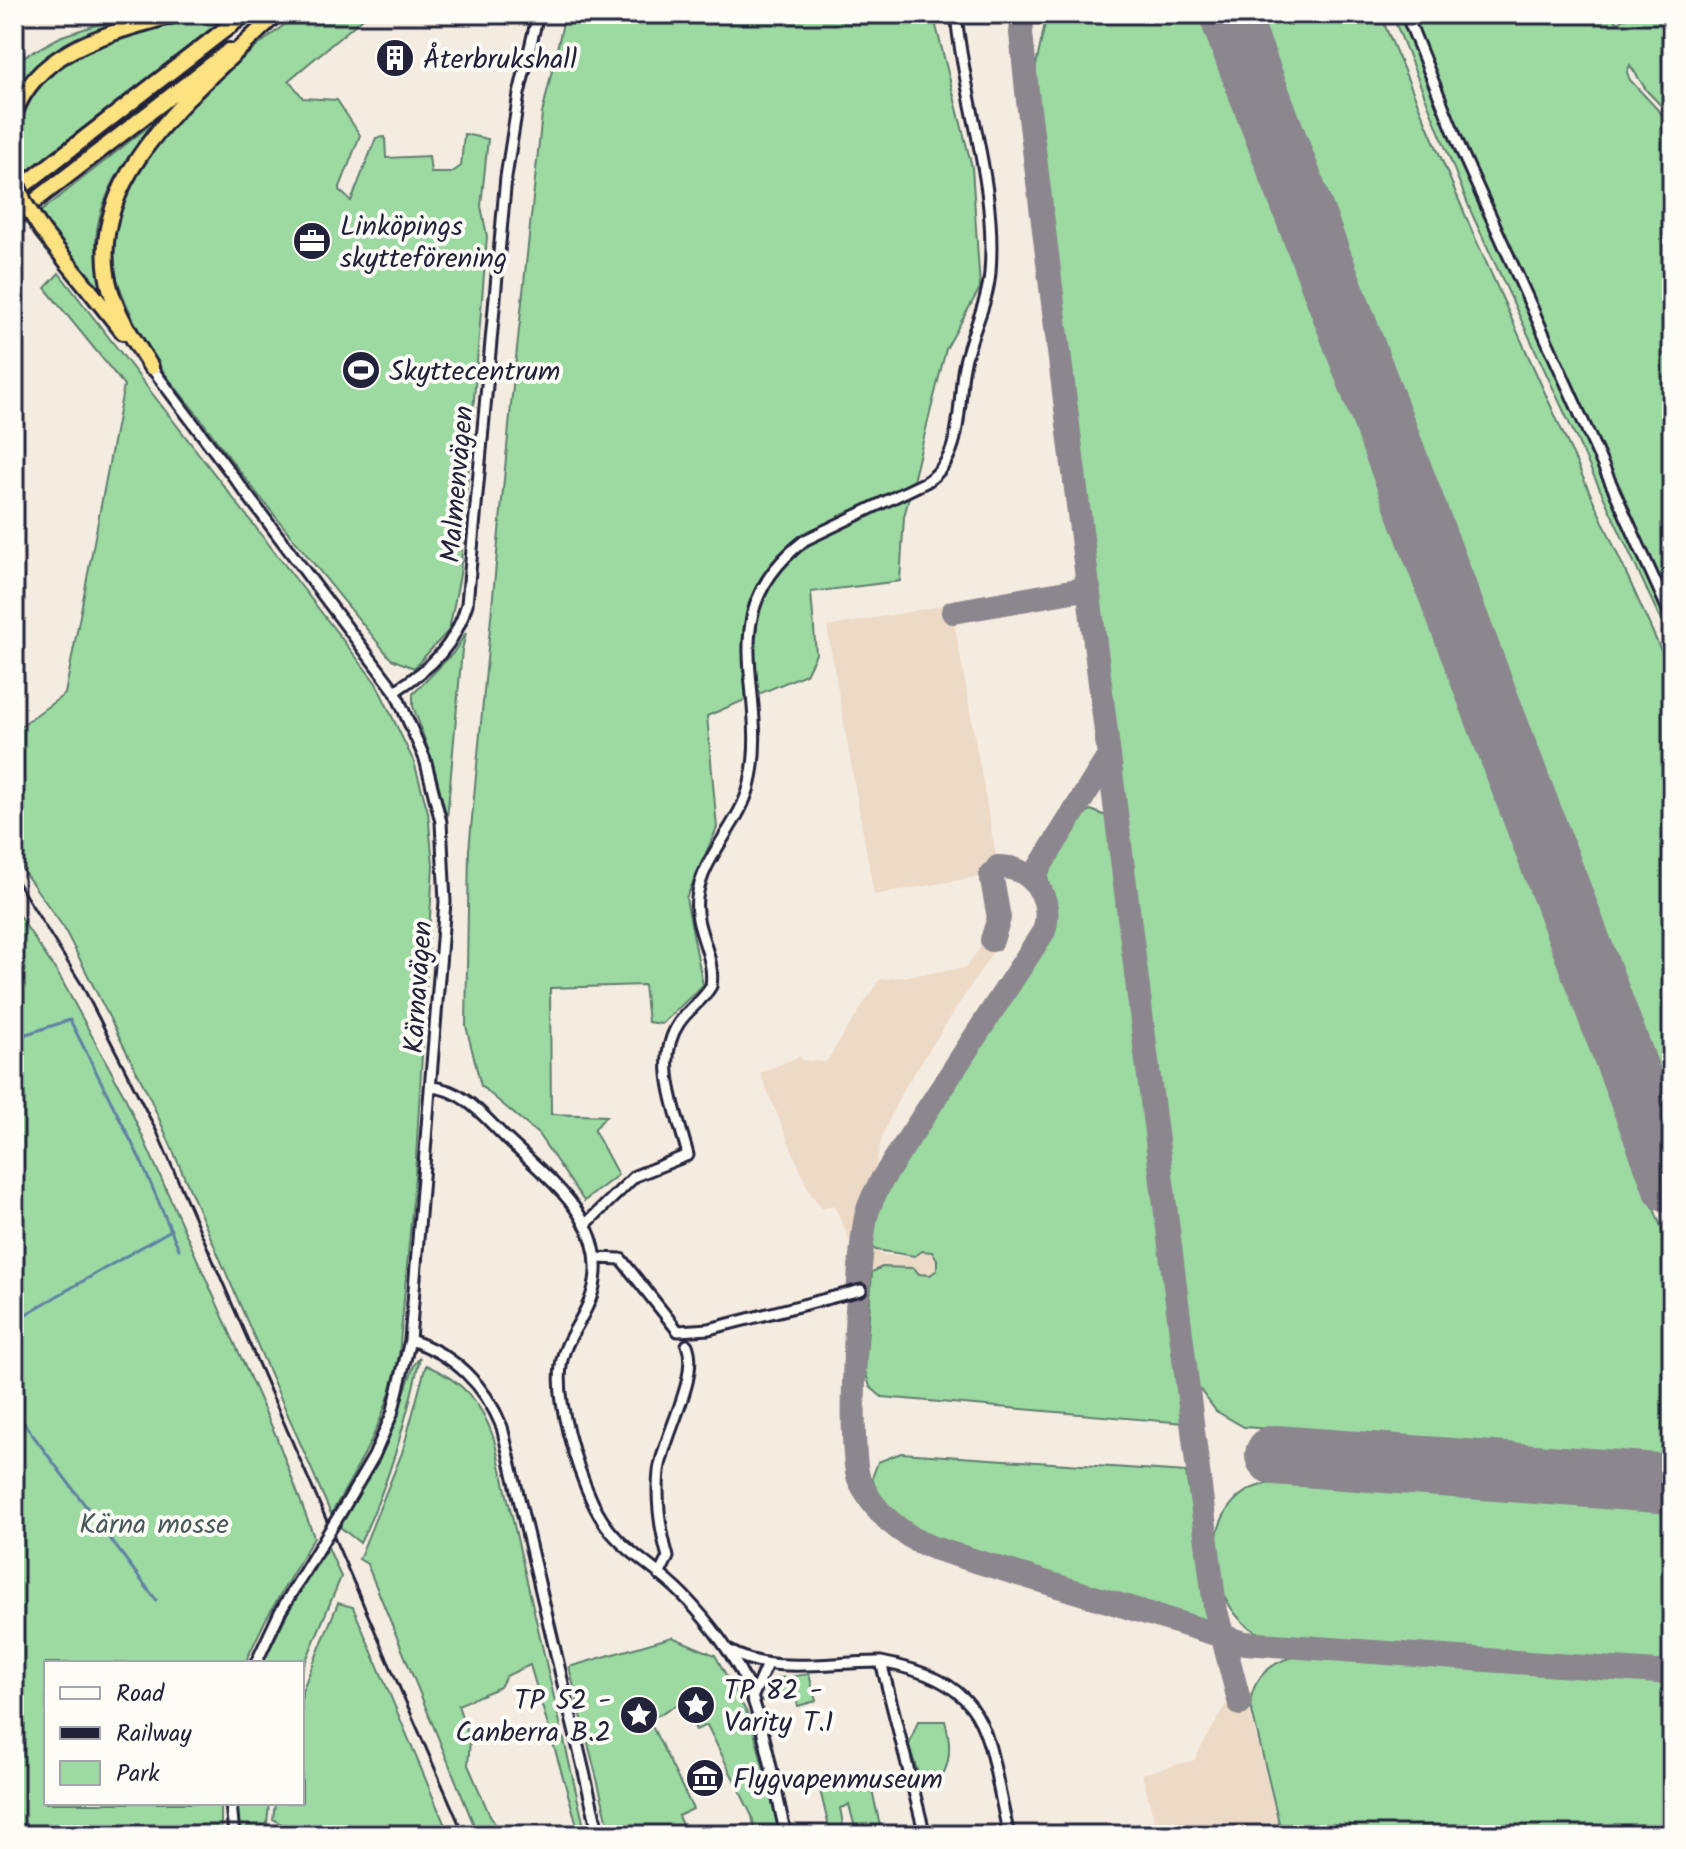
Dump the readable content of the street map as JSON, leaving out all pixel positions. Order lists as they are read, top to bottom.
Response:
{
  "streets": {
    "street": ["Malmenvägen", "Kärnavägen"]
  },
  "crossings": [
    ["Malmenvägen", "Kärnavägen"]
  ],
  "parks": ["Kärna mosse"],
  "places": {
    "building": ["Återbrukshall"],
    "office": ["Linköpings skytteförening"],
    "sports": ["Skyttecentrum"],
    "place": ["TP 82 - Varity T.1", "TP 52 - Canberra B.2"],
    "museum": ["Flygvapenmuseum"]
  },
  "legend": ["Road", "Railway", "Park"]
}
